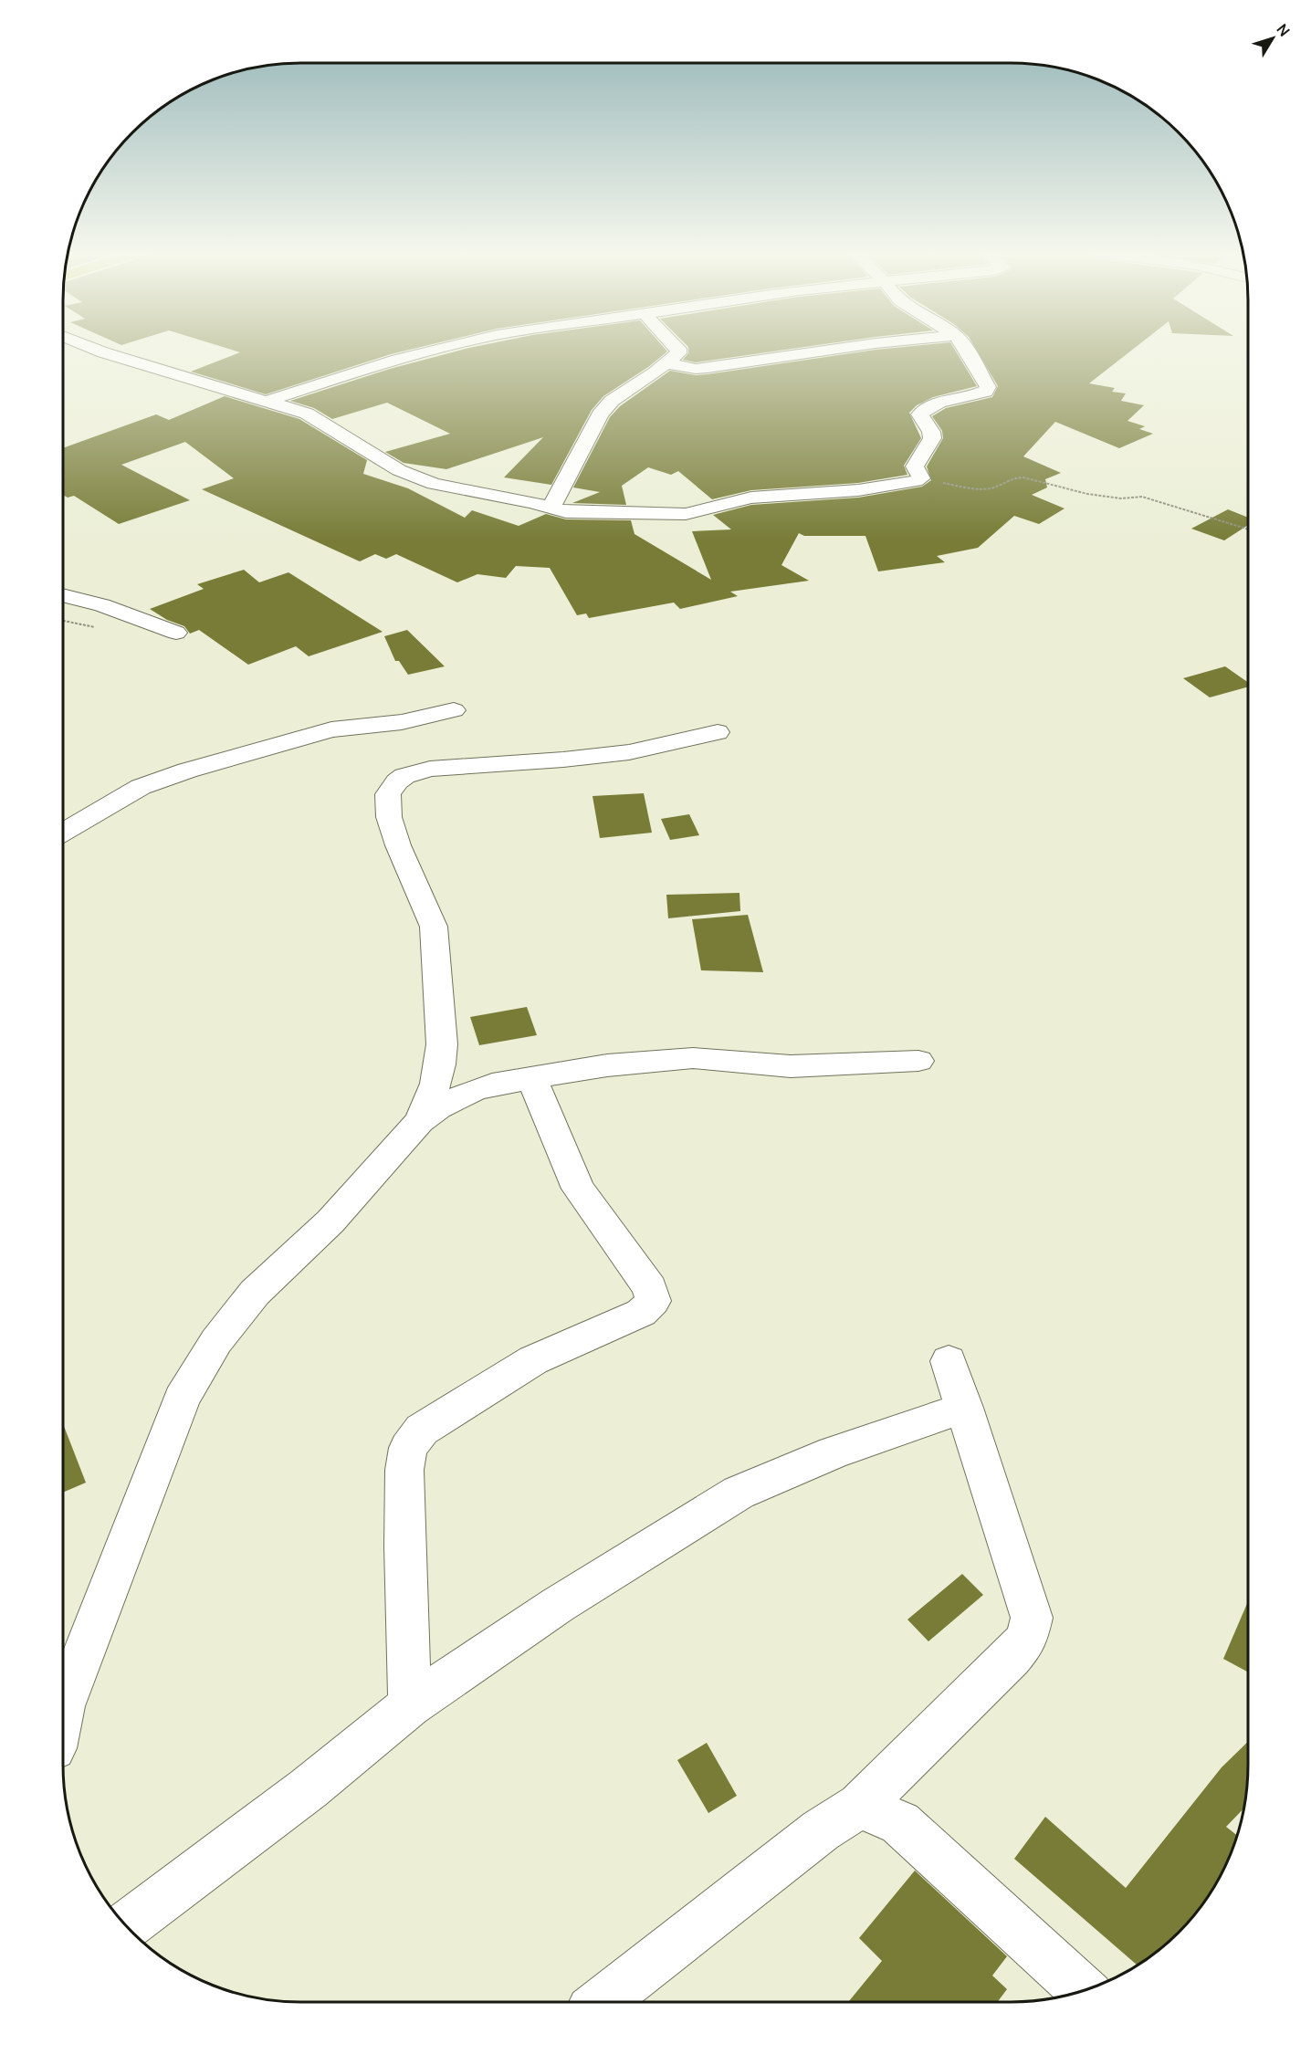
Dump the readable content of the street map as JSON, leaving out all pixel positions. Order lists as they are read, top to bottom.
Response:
{
  "north": "top right"
}
